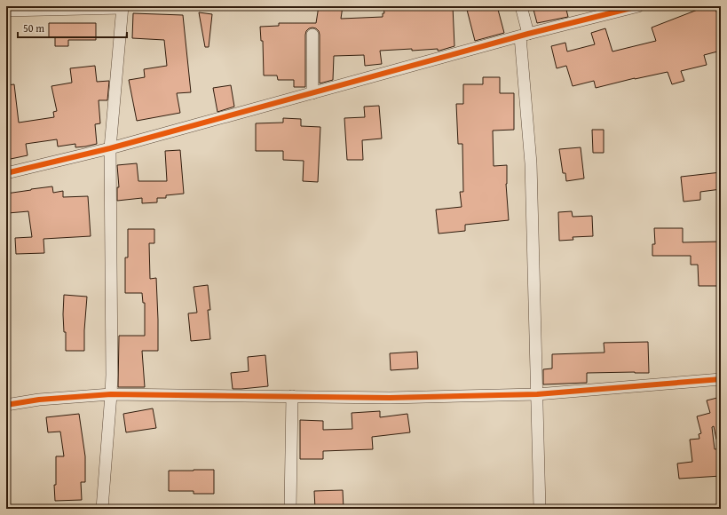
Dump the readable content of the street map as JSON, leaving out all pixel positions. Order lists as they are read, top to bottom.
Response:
{
  "scale_bar": "50 m"
}
